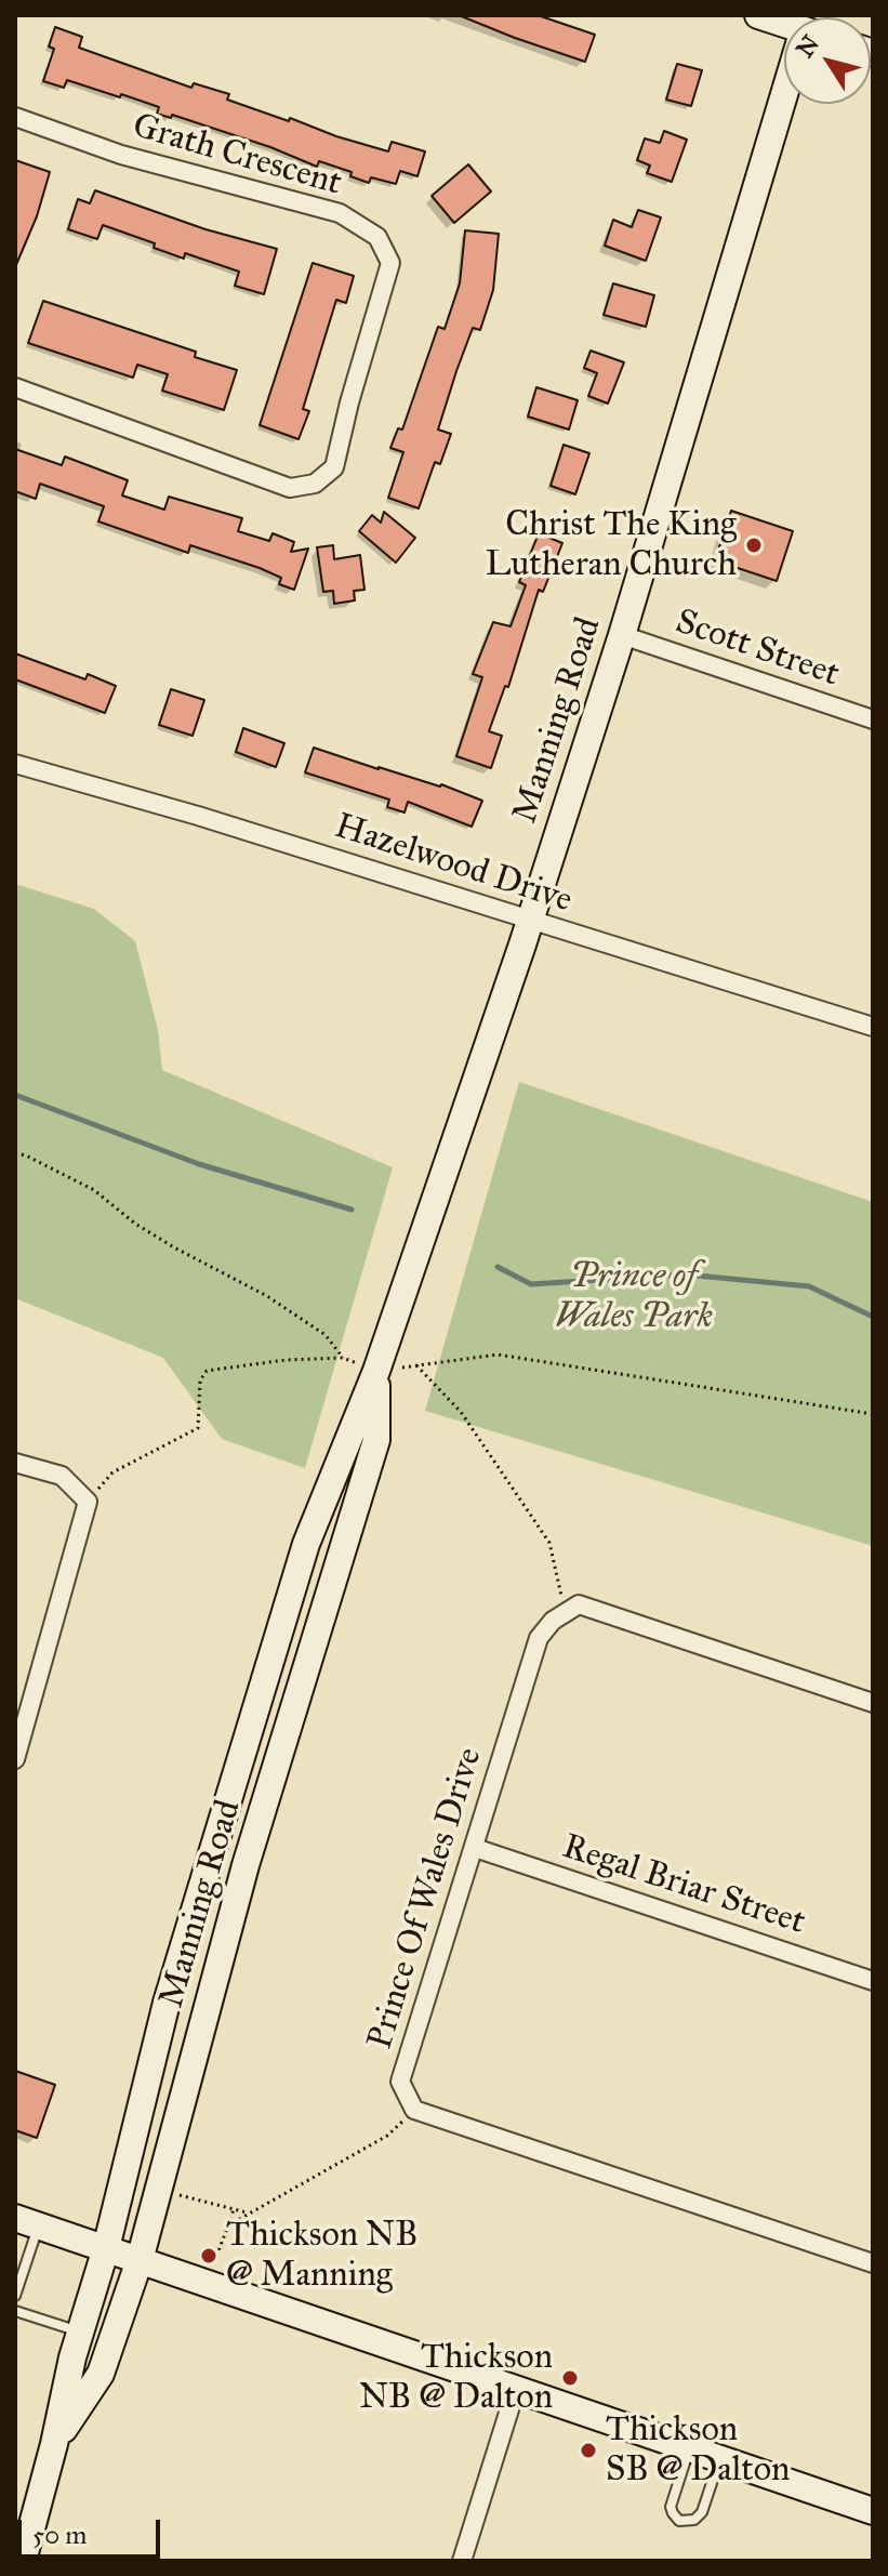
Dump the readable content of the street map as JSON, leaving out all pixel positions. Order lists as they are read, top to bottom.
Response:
{
  "streets": {
    "main road": ["Manning Road"],
    "street": [
      "Grath Crescent",
      "Scott Street",
      "Hazelwood Drive",
      "Regal Briar Street",
      "Prince Of Wales Drive"
    ]
  },
  "crossings": [
    ["Scott Street", "Manning Road"],
    ["Manning Road", "Hazelwood Drive"],
    ["Regal Briar Street", "Prince Of Wales Drive"]
  ],
  "parks": ["Prince of Wales Park"],
  "places": [
    "Christ The King Lutheran Church",
    "Thickson NB @ Manning",
    "Thickson NB @ Dalton",
    "Thickson SB @ Dalton"
  ],
  "scale_bar": "50 m",
  "north": "top left"
}
